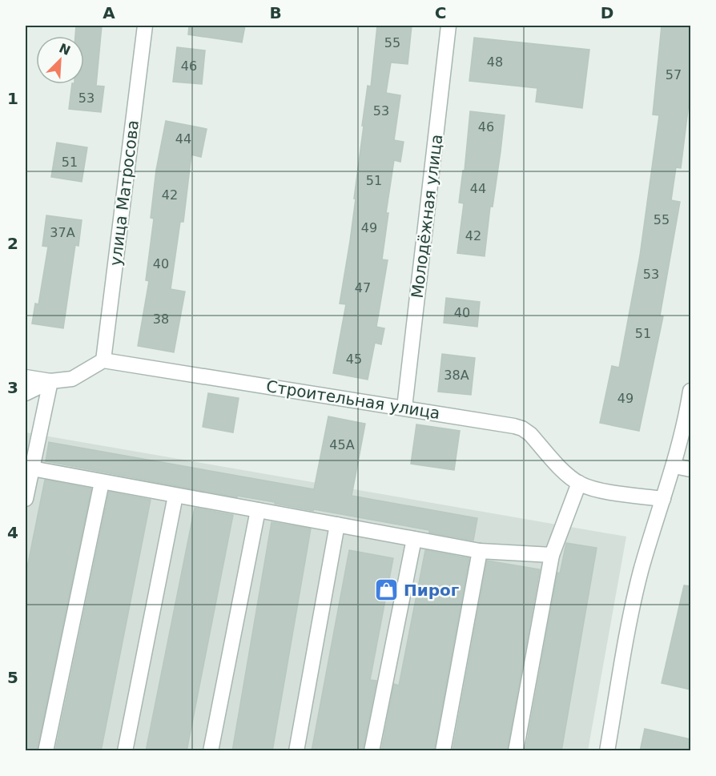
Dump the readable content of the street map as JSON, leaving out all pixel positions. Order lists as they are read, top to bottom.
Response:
{
  "streets": {
    "street": ["улица Матросова", "Молодёжная улица", "Строительная улица"]
  },
  "crossings": [
    ["улица Матросова", "Строительная улица"],
    ["Молодёжная улица", "Строительная улица"]
  ],
  "places": {
    "shop": ["Пирог"]
  },
  "house_numbers": [
    "55",
    "48",
    "46",
    "57",
    "53",
    "53",
    "46",
    "44",
    "51",
    "51",
    "44",
    "42",
    "55",
    "49",
    "37А",
    "42",
    "40",
    "53",
    "47",
    "40",
    "38",
    "51",
    "45",
    "38А",
    "49",
    "45А"
  ],
  "north": "top right",
  "grid": {
    "columns": [
      "A",
      "B",
      "C",
      "D"
    ],
    "rows": [
      "1",
      "2",
      "3",
      "4",
      "5"
    ]
  }
}
